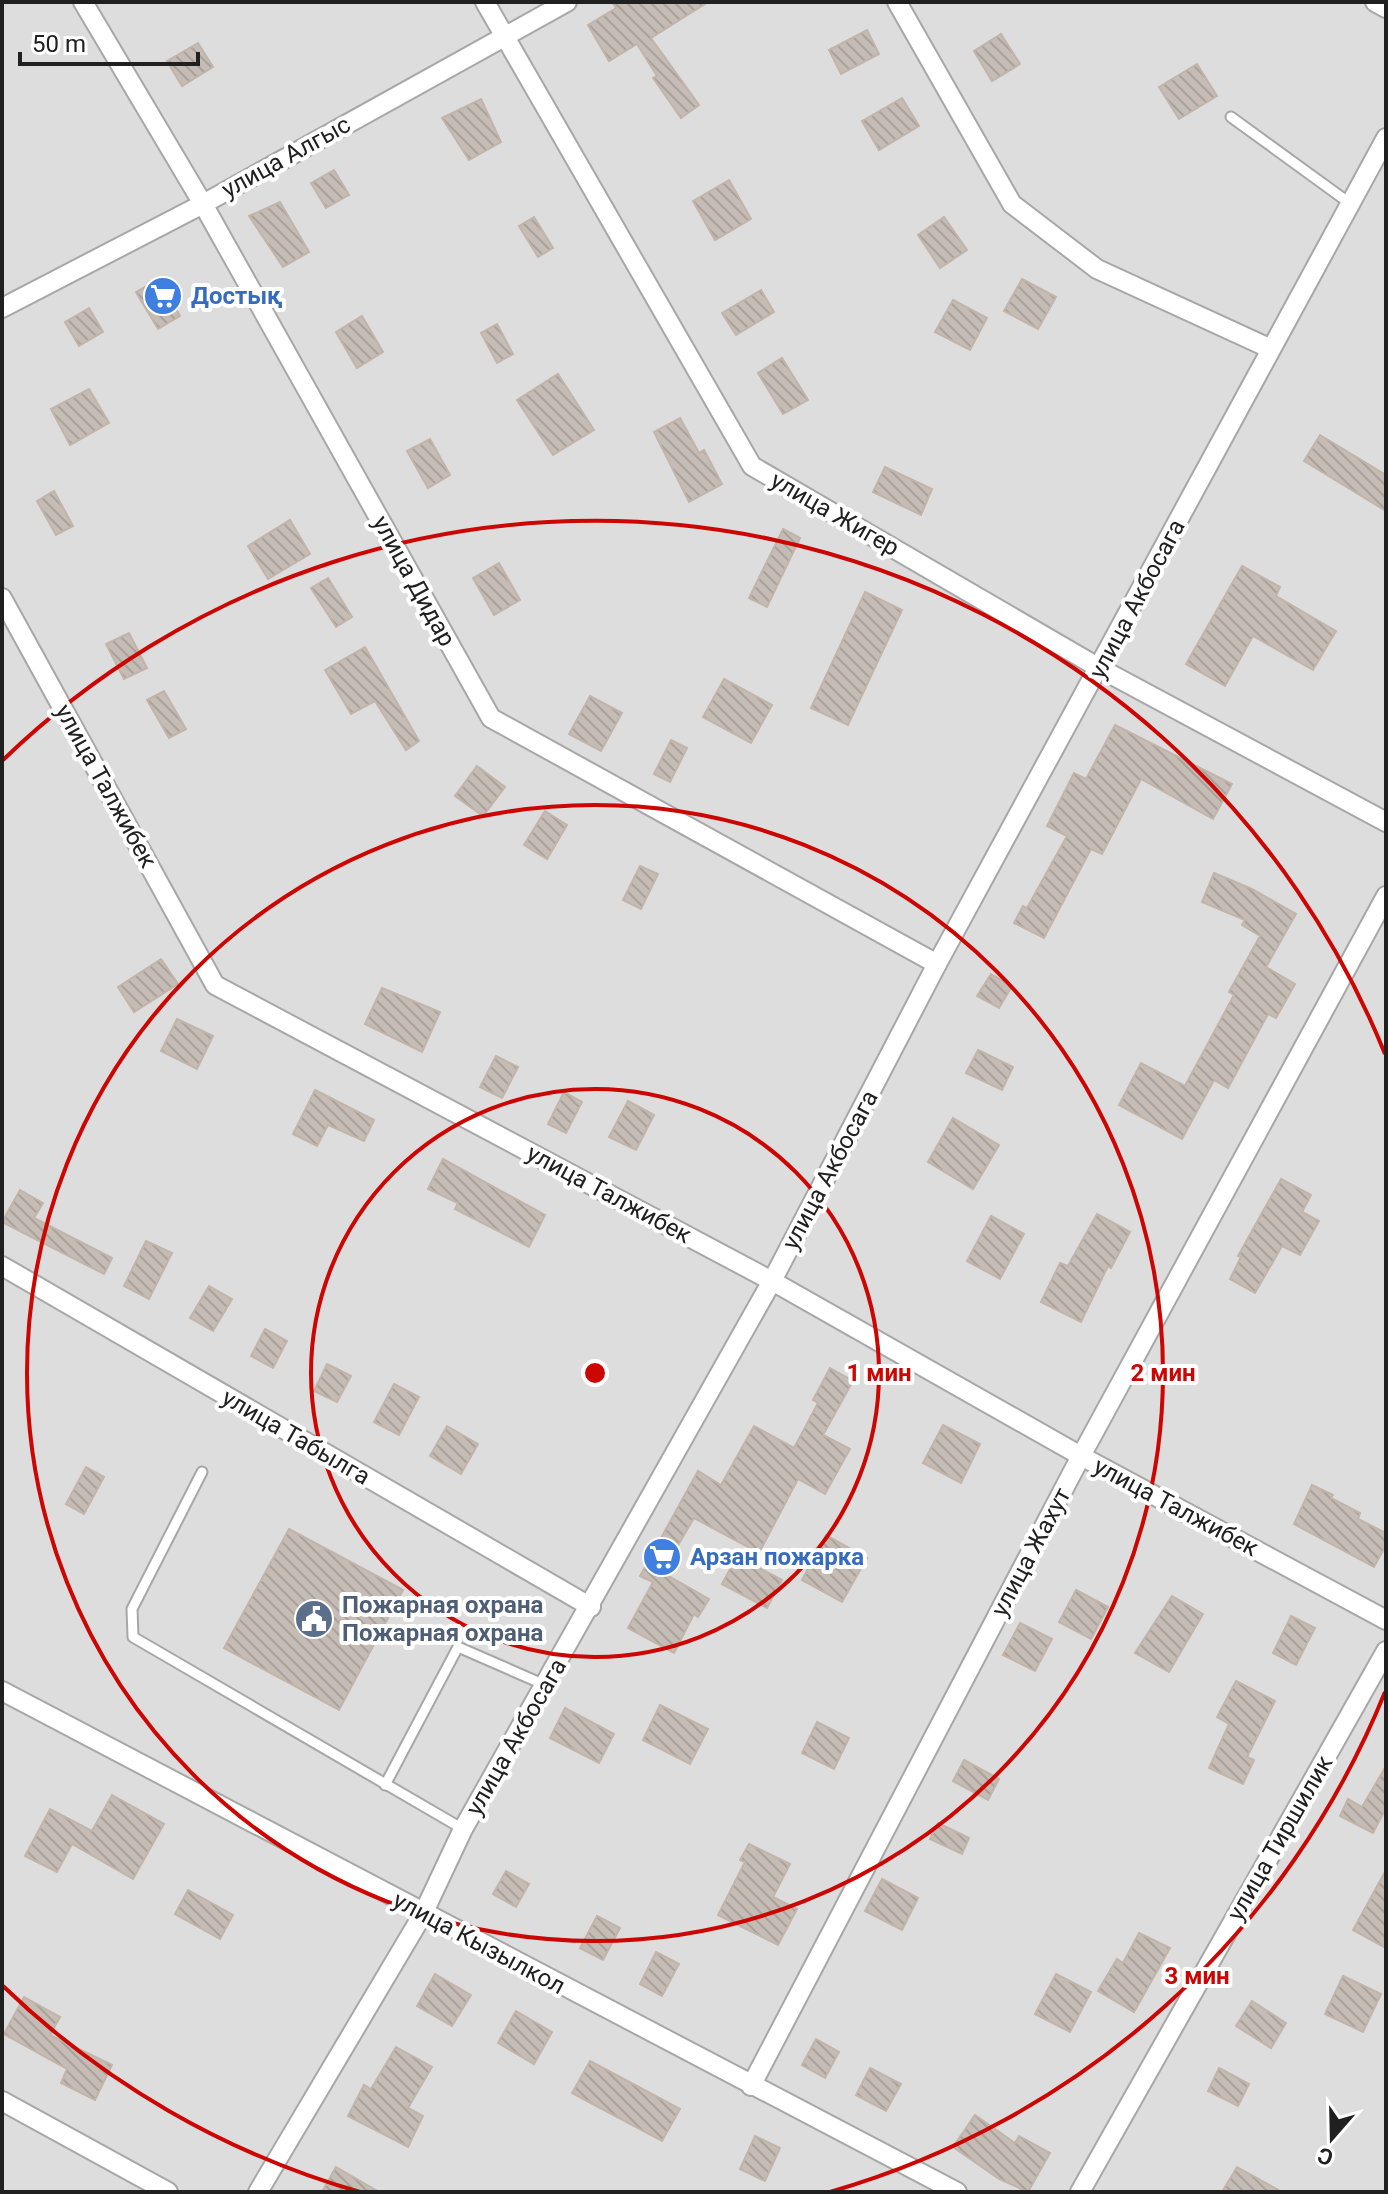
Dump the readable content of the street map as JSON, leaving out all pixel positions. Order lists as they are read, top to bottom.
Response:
{
  "streets": {
    "street": [
      "улица Алгыс",
      "улица Жигер",
      "улица Дидар",
      "улица Акбосага",
      "улица Талжибек",
      "улица Табылга",
      "улица Жахут",
      "улица Тиршилик",
      "улица Кызылкол"
    ]
  },
  "crossings": [
    ["улица Алгыс", "улица Жигер"],
    ["улица Алгыс", "улица Дидар"],
    ["улица Жигер", "улица Акбосага"],
    ["улица Дидар", "улица Акбосага"],
    ["улица Акбосага", "улица Талжибек"],
    ["улица Акбосага", "улица Табылга"],
    ["улица Акбосага", "улица Кызылкол"],
    ["улица Талжибек", "улица Жахут"],
    ["улица Жахут", "улица Кызылкол"]
  ],
  "places": {
    "supermarket": ["Достық", "Арзан пожарка"],
    "public building": ["Пожарная охрана Пожарная охрана"]
  },
  "scale_bar": "50 m",
  "north": "bottom",
  "rings": ["1 мин", "2 мин", "3 мин"]
}
